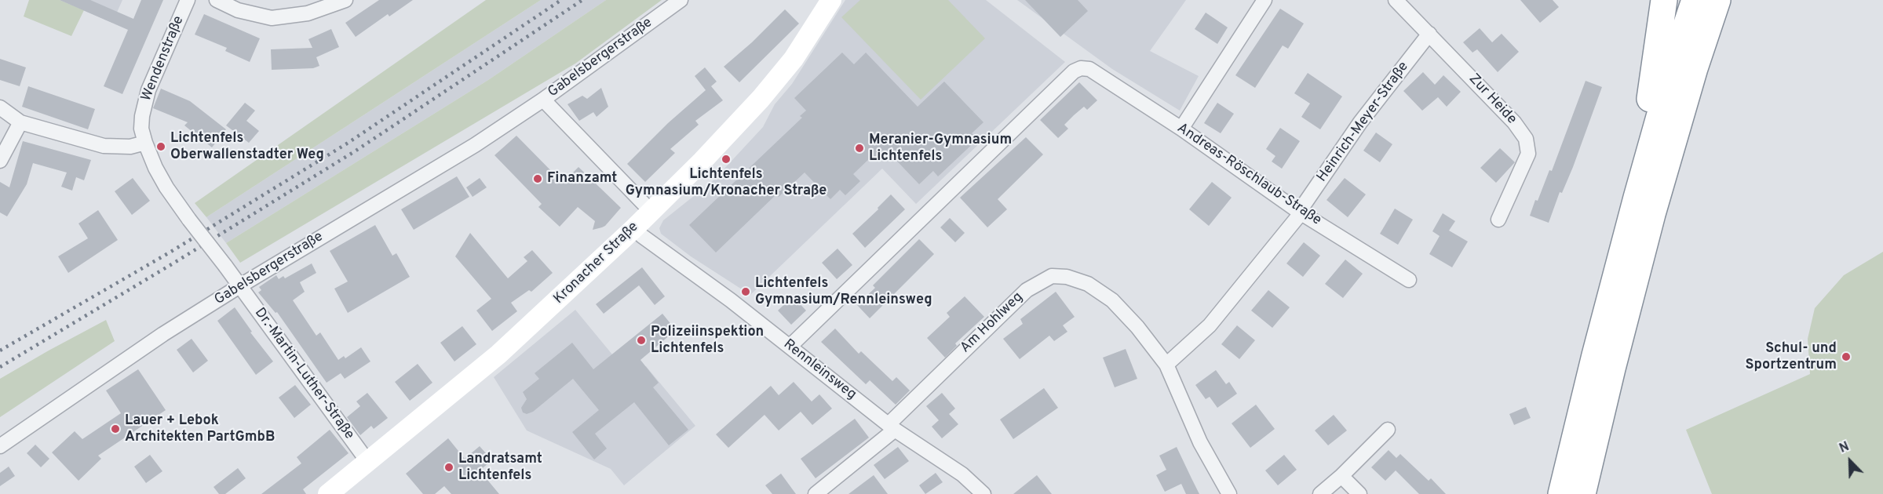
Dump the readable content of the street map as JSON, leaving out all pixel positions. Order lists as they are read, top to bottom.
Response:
{
  "streets": {
    "street": [
      "Gabelsbergerstraße",
      "Wendenstraße",
      "Zur Heide",
      "Heinrich-Meyer-Straße",
      "Andreas-Röschlaub-Straße",
      "Kronacher Straße",
      "Am Hohlweg",
      "Rennleinsweg",
      "Dr.-Martin-Luther-Straße"
    ]
  },
  "crossings": [
    ["Gabelsbergerstraße", "Wendenstraße"],
    ["Gabelsbergerstraße", "Kronacher Straße"],
    ["Gabelsbergerstraße", "Dr.-Martin-Luther-Straße"],
    ["Wendenstraße", "Dr.-Martin-Luther-Straße"],
    ["Zur Heide", "Heinrich-Meyer-Straße"],
    ["Heinrich-Meyer-Straße", "Andreas-Röschlaub-Straße"],
    ["Heinrich-Meyer-Straße", "Am Hohlweg"],
    ["Andreas-Röschlaub-Straße", "Rennleinsweg"],
    ["Kronacher Straße", "Rennleinsweg"],
    ["Kronacher Straße", "Dr.-Martin-Luther-Straße"],
    ["Am Hohlweg", "Rennleinsweg"]
  ],
  "places": [
    "Lichtenfels Oberwallenstadter Weg",
    "Meranier-Gymnasium Lichtenfels",
    "Lichtenfels Gymnasium/Kronacher Straße",
    "Finanzamt",
    "Lichtenfels Gymnasium/Rennleinsweg",
    "Polizeiinspektion Lichtenfels",
    "Schul- und Sportzentrum",
    "Lauer + Lebok Architekten PartGmbB",
    "Landratsamt Lichtenfels"
  ],
  "north": "top left"
}
